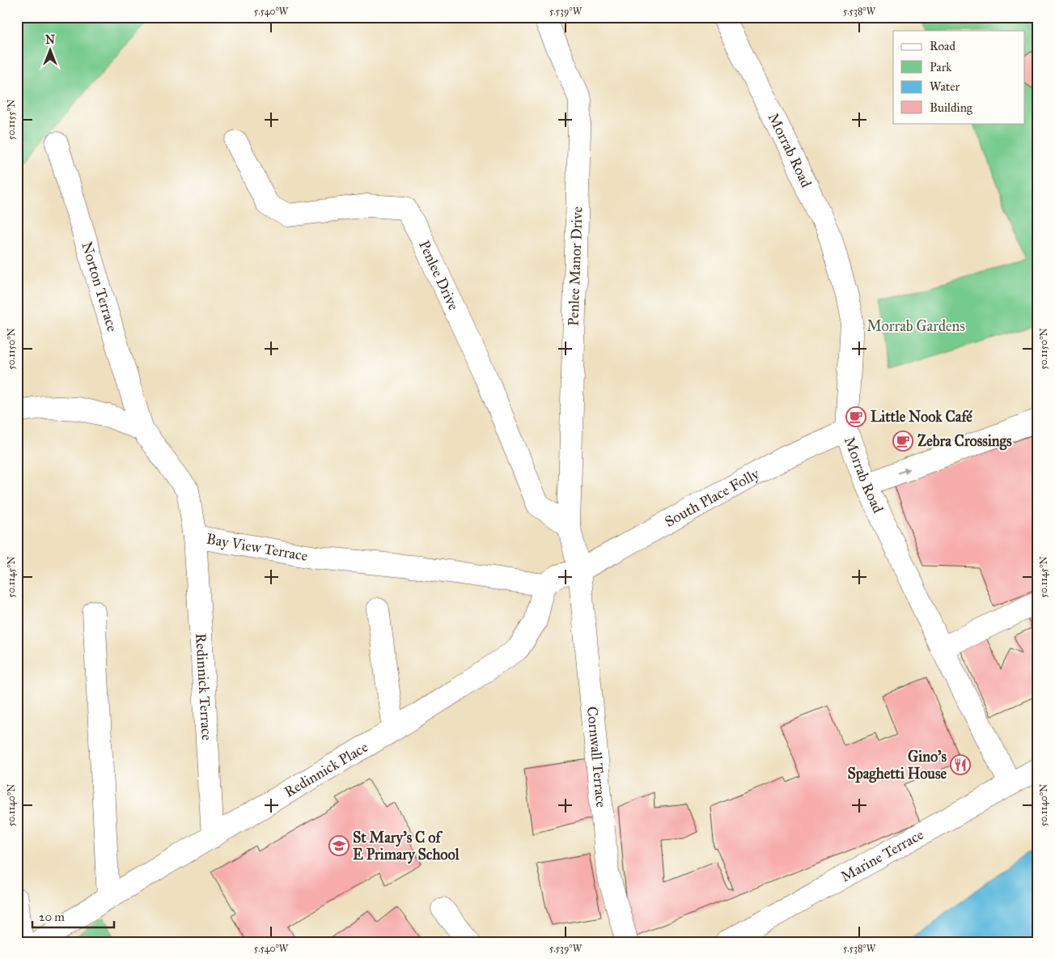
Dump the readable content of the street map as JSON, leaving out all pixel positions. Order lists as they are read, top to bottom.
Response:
{
  "streets": {
    "street": [
      "Morrab Road",
      "Penlee Manor Drive",
      "Penlee Drive",
      "Norton Terrace",
      "South Place Folly",
      "Bay View Terrace",
      "Redinnick Terrace",
      "Cornwall Terrace",
      "Redinnick Place",
      "Marine Terrace"
    ]
  },
  "crossings": [
    ["Morrab Road", "South Place Folly"],
    ["Morrab Road", "Marine Terrace"],
    ["Penlee Manor Drive", "Penlee Drive"],
    ["Penlee Manor Drive", "South Place Folly"],
    ["Penlee Manor Drive", "Cornwall Terrace"],
    ["Norton Terrace", "Bay View Terrace"],
    ["South Place Folly", "Cornwall Terrace"],
    ["Bay View Terrace", "Redinnick Terrace"],
    ["Bay View Terrace", "Redinnick Place"],
    ["Redinnick Terrace", "Redinnick Place"]
  ],
  "parks": ["Morrab Gardens"],
  "places": {
    "cafe": ["Little Nook Café", "Zebra Crossings"],
    "restaurant": ["Gino's Spaghetti House"],
    "school or university": ["St Mary's C of E Primary School"]
  },
  "legend": [
    "Road",
    "Park",
    "Water",
    "Building"
  ],
  "scale_bar": "20 m",
  "north": "top",
  "coordinates": [
    "5.540°W",
    "5.539°W",
    "5.538°W",
    "50.1155°N",
    "50.1150°N",
    "50.1145°N",
    "50.1140°N"
  ]
}
